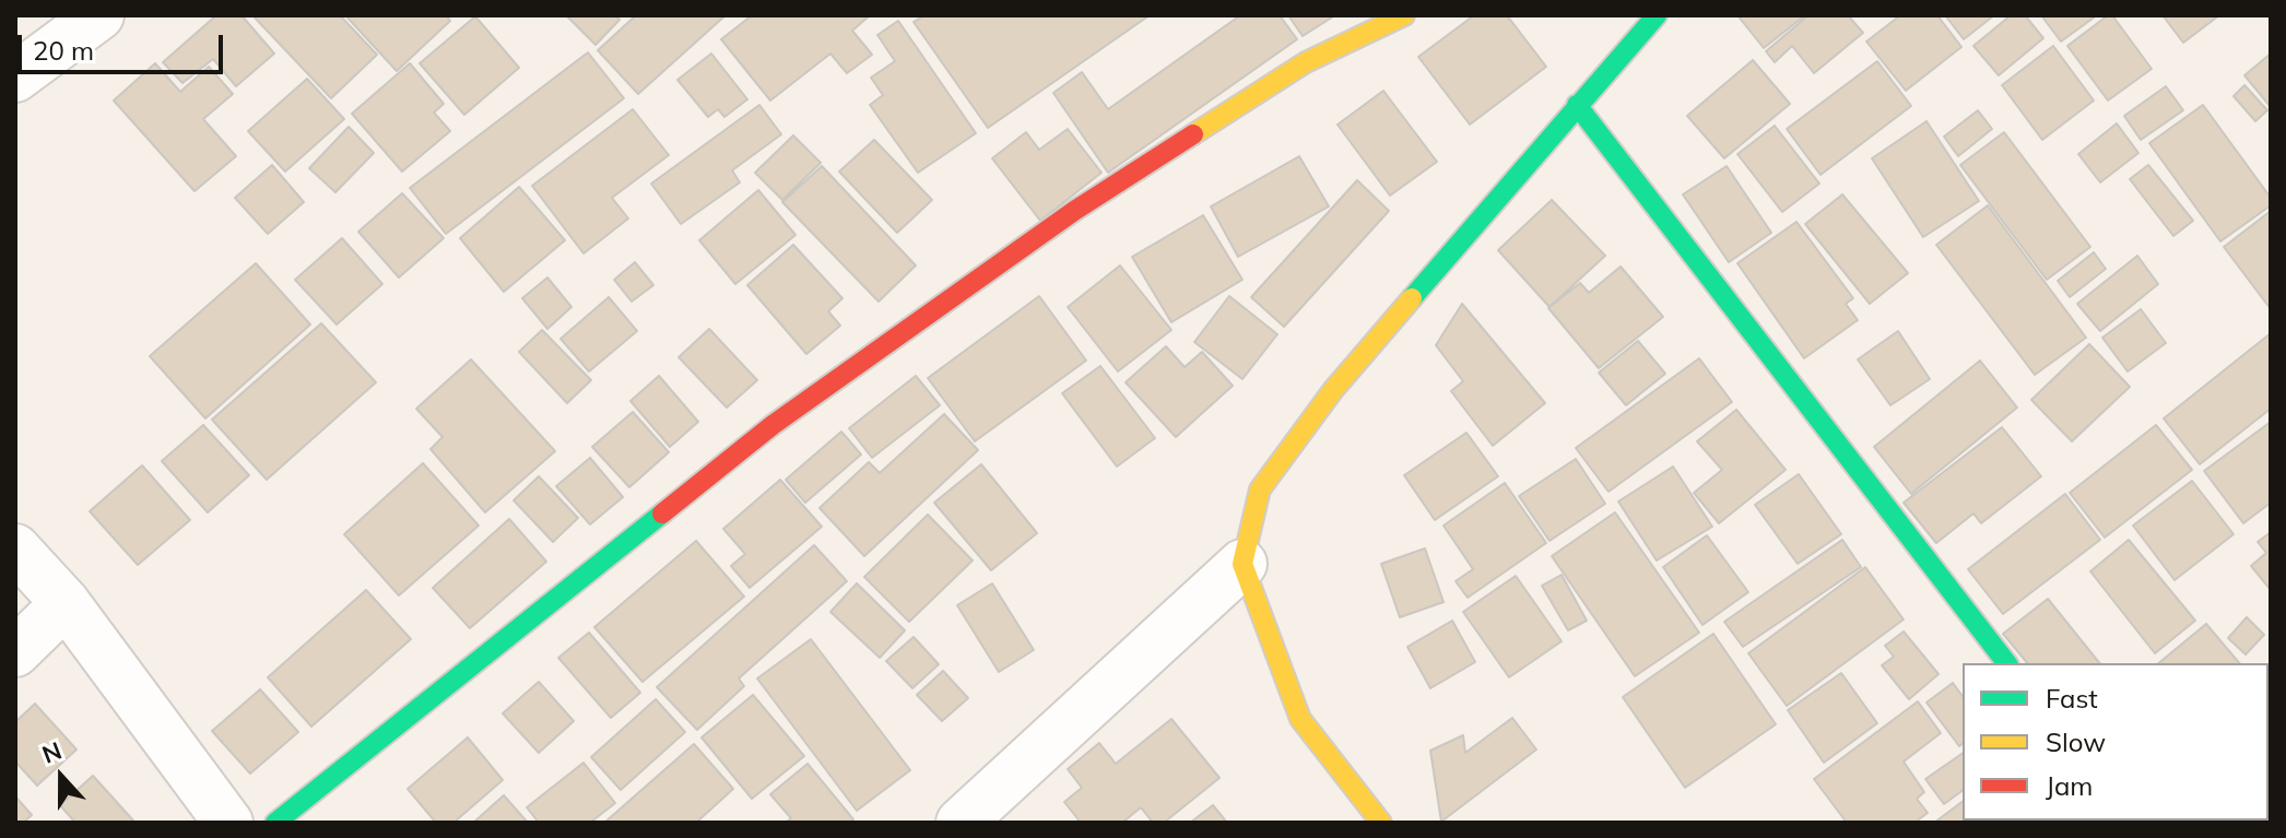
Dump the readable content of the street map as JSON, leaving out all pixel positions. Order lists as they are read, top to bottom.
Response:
{
  "legend": ["Fast", "Slow", "Jam"],
  "scale_bar": "20 m",
  "north": "top"
}
